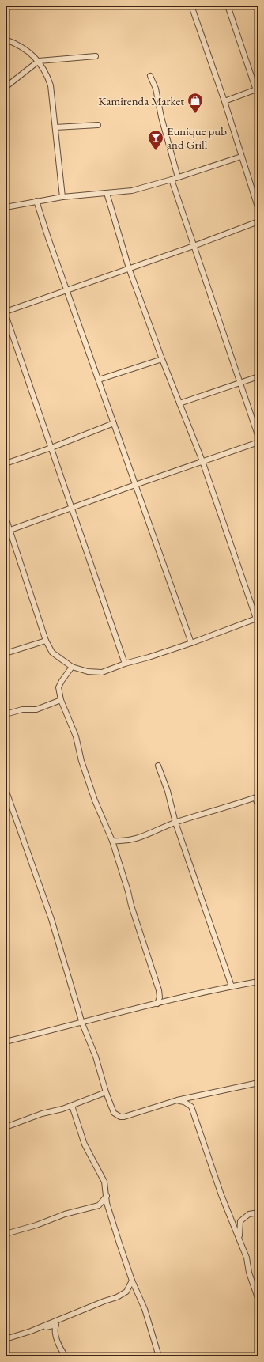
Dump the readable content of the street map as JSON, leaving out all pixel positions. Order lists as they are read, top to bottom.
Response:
{
  "places": {
    "shop": ["Kamirenda Market"],
    "bar": ["Eunique pub and Grill"]
  }
}
